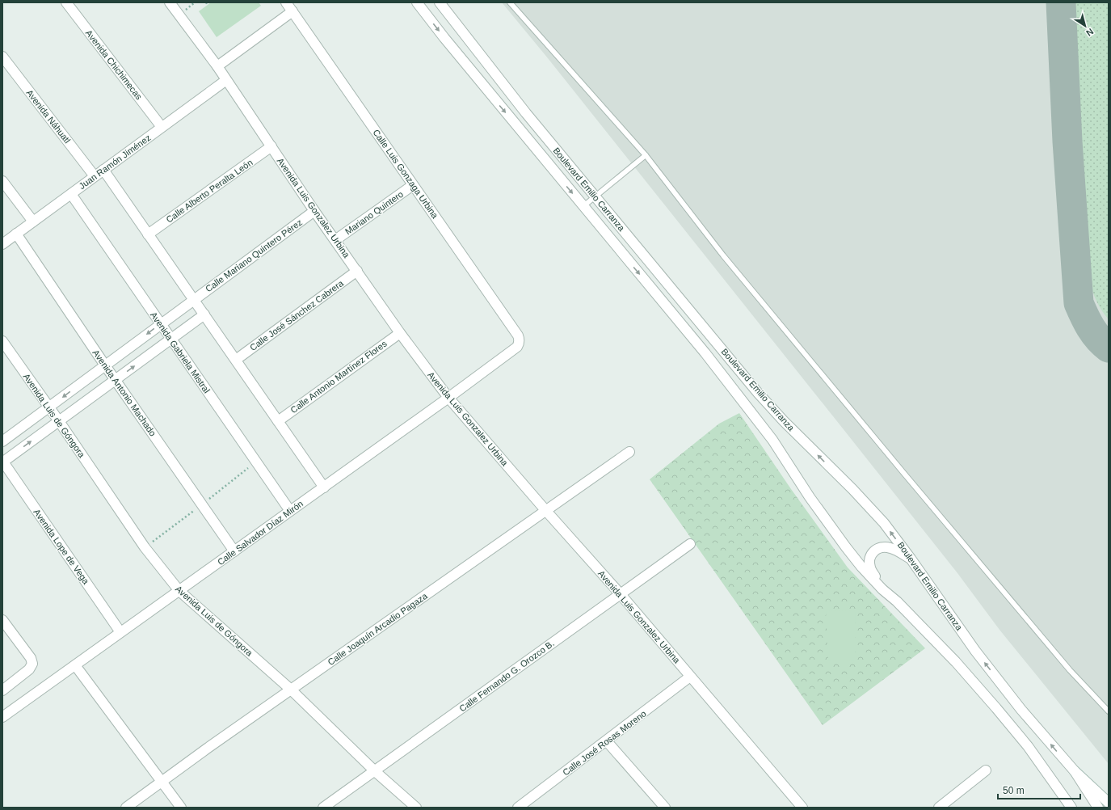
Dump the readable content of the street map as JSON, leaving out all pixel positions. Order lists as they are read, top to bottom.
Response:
{
  "streets": {
    "street": [
      "Avenida Chichimecas",
      "Avenida Náhuatl",
      "Juan Ramón Jiménez",
      "Calle Luis Gonzaga Urbina",
      "Boulevard Emilio Carranza",
      "Calle Alberto Peralta León",
      "Avenida Luis Gonzalez Urbina",
      "Mariano Quintero",
      "Calle Mariano Quintero Pérez",
      "Calle José Sánchez Cabrera",
      "Avenida Gabriela Mistral",
      "Calle Antonio Martínez Flores",
      "Avenida Antonio Machado",
      "Avenida Luis de Góngora",
      "Calle Salvador Díaz Mirón",
      "Avenida Lope de Vega",
      "Calle Joaquín Arcadio Pagaza",
      "Calle Fernando G. Orozco B.",
      "Calle José Rosas Moreno"
    ]
  },
  "crossings": [
    ["Avenida Chichimecas", "Juan Ramón Jiménez"],
    ["Avenida Náhuatl", "Juan Ramón Jiménez"],
    ["Juan Ramón Jiménez", "Avenida Luis Gonzalez Urbina"],
    ["Juan Ramón Jiménez", "Avenida Gabriela Mistral"],
    ["Juan Ramón Jiménez", "Avenida Antonio Machado"],
    ["Calle Luis Gonzaga Urbina", "Mariano Quintero"],
    ["Calle Luis Gonzaga Urbina", "Calle Salvador Díaz Mirón"],
    ["Calle Alberto Peralta León", "Avenida Luis Gonzalez Urbina"],
    ["Avenida Luis Gonzalez Urbina", "Mariano Quintero"],
    ["Avenida Luis Gonzalez Urbina", "Calle Mariano Quintero Pérez"],
    ["Avenida Luis Gonzalez Urbina", "Calle José Sánchez Cabrera"],
    ["Avenida Luis Gonzalez Urbina", "Calle Antonio Martínez Flores"],
    ["Avenida Luis Gonzalez Urbina", "Calle Salvador Díaz Mirón"],
    ["Avenida Luis Gonzalez Urbina", "Calle Joaquín Arcadio Pagaza"],
    ["Avenida Luis Gonzalez Urbina", "Calle Fernando G. Orozco B."],
    ["Avenida Luis Gonzalez Urbina", "Calle José Rosas Moreno"],
    ["Calle Mariano Quintero Pérez", "Avenida Gabriela Mistral"],
    ["Calle Mariano Quintero Pérez", "Avenida Antonio Machado"],
    ["Calle Mariano Quintero Pérez", "Avenida Luis de Góngora"],
    ["Avenida Gabriela Mistral", "Calle Salvador Díaz Mirón"],
    ["Avenida Antonio Machado", "Calle Salvador Díaz Mirón"],
    ["Avenida Luis de Góngora", "Calle Salvador Díaz Mirón"],
    ["Avenida Luis de Góngora", "Calle Joaquín Arcadio Pagaza"],
    ["Avenida Luis de Góngora", "Calle Fernando G. Orozco B."],
    ["Calle Salvador Díaz Mirón", "Avenida Lope de Vega"]
  ],
  "scale_bar": "50 m",
  "north": "bottom right"
}
